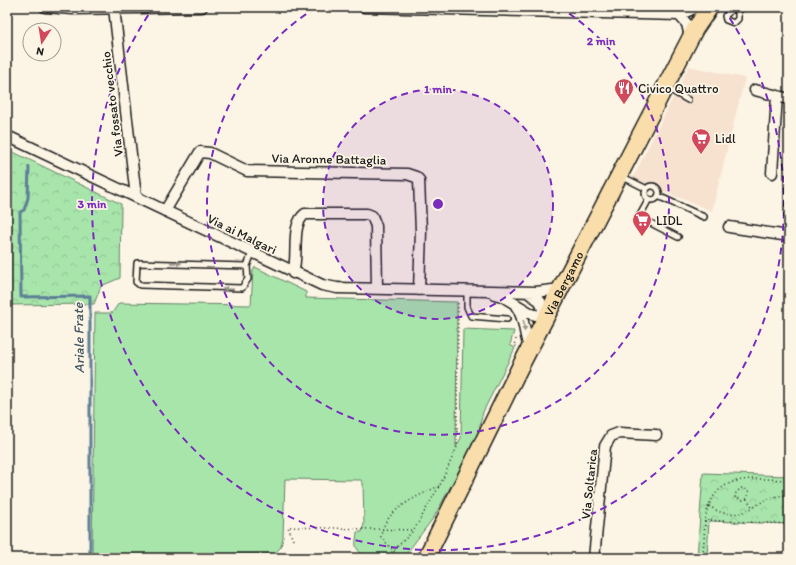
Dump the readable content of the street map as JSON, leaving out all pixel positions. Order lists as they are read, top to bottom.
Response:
{
  "streets": {
    "main road": ["Via Bergamo"],
    "street": [
      "Via fossato vecchio",
      "Via Aronne Battaglia",
      "Via ai Malgari",
      "Via Soltarica"
    ]
  },
  "crossings": [
    ["Via fossato vecchio", "Via ai Malgari"],
    ["Via Aronne Battaglia", "Via ai Malgari"],
    ["Via ai Malgari", "Via Bergamo"]
  ],
  "water": ["Ariale Frate"],
  "places": {
    "restaurant": ["Civico Quattro"],
    "supermarket": ["Lidl", "LIDL"]
  },
  "north": "bottom",
  "rings": ["2 min", "1 min", "3 min"]
}
